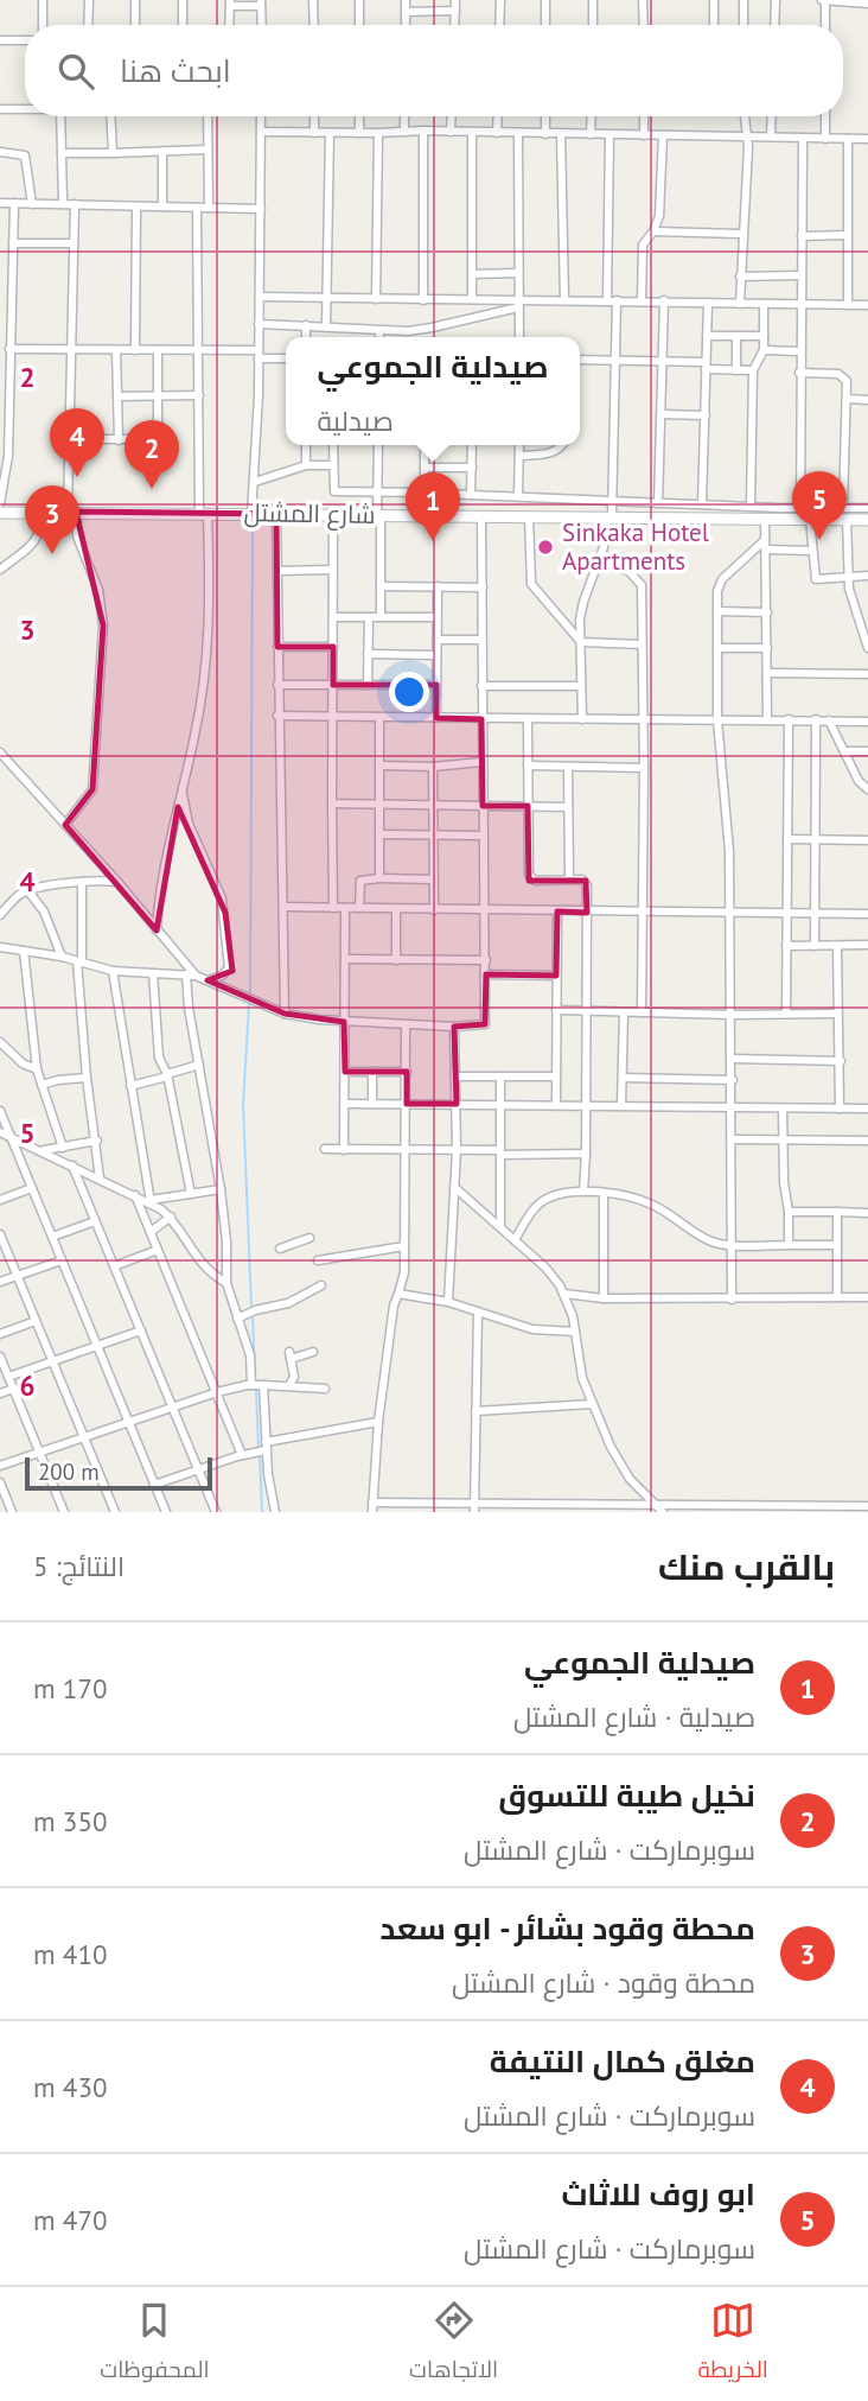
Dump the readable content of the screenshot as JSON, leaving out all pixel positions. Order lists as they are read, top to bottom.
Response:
{
  "streets": {
    "street": ["شارع المشتل"]
  },
  "places": ["Sinkaka Hotel Apartments"],
  "scale_bar": "200 m",
  "page": {
    "search": "ابحث هنا",
    "popup": ["صيدلية الجموعي", "صيدلية"],
    "pins": [
      "4",
      "2",
      "5",
      "1",
      "3"
    ],
    "scale": "200 m",
    "heading": ["بالقرب منك", "النتائج: 5"],
    "list": [
      {
        "mark": "1",
        "name": "صيدلية الجموعي",
        "note": "صيدلية · شارع المشتل",
        "value": "170 m"
      },
      {
        "mark": "2",
        "name": "نخيل طيبة للتسوق",
        "note": "سوبرماركت · شارع المشتل",
        "value": "350 m"
      },
      {
        "mark": "3",
        "name": "محطة وقود بشائر - ابو سعد",
        "note": "محطة وقود · شارع المشتل",
        "value": "410 m"
      },
      {
        "mark": "4",
        "name": "مغلق كمال النتيفة",
        "note": "سوبرماركت · شارع المشتل",
        "value": "430 m"
      },
      {
        "mark": "5",
        "name": "ابو روف للاثاث",
        "note": "سوبرماركت · شارع المشتل",
        "value": "470 m"
      }
    ],
    "nav": ["الخريطة", "الاتجاهات", "المحفوظات"]
  },
  "grid": {
    "rows": [
      "2",
      "3",
      "4",
      "5",
      "6"
    ]
  }
}
